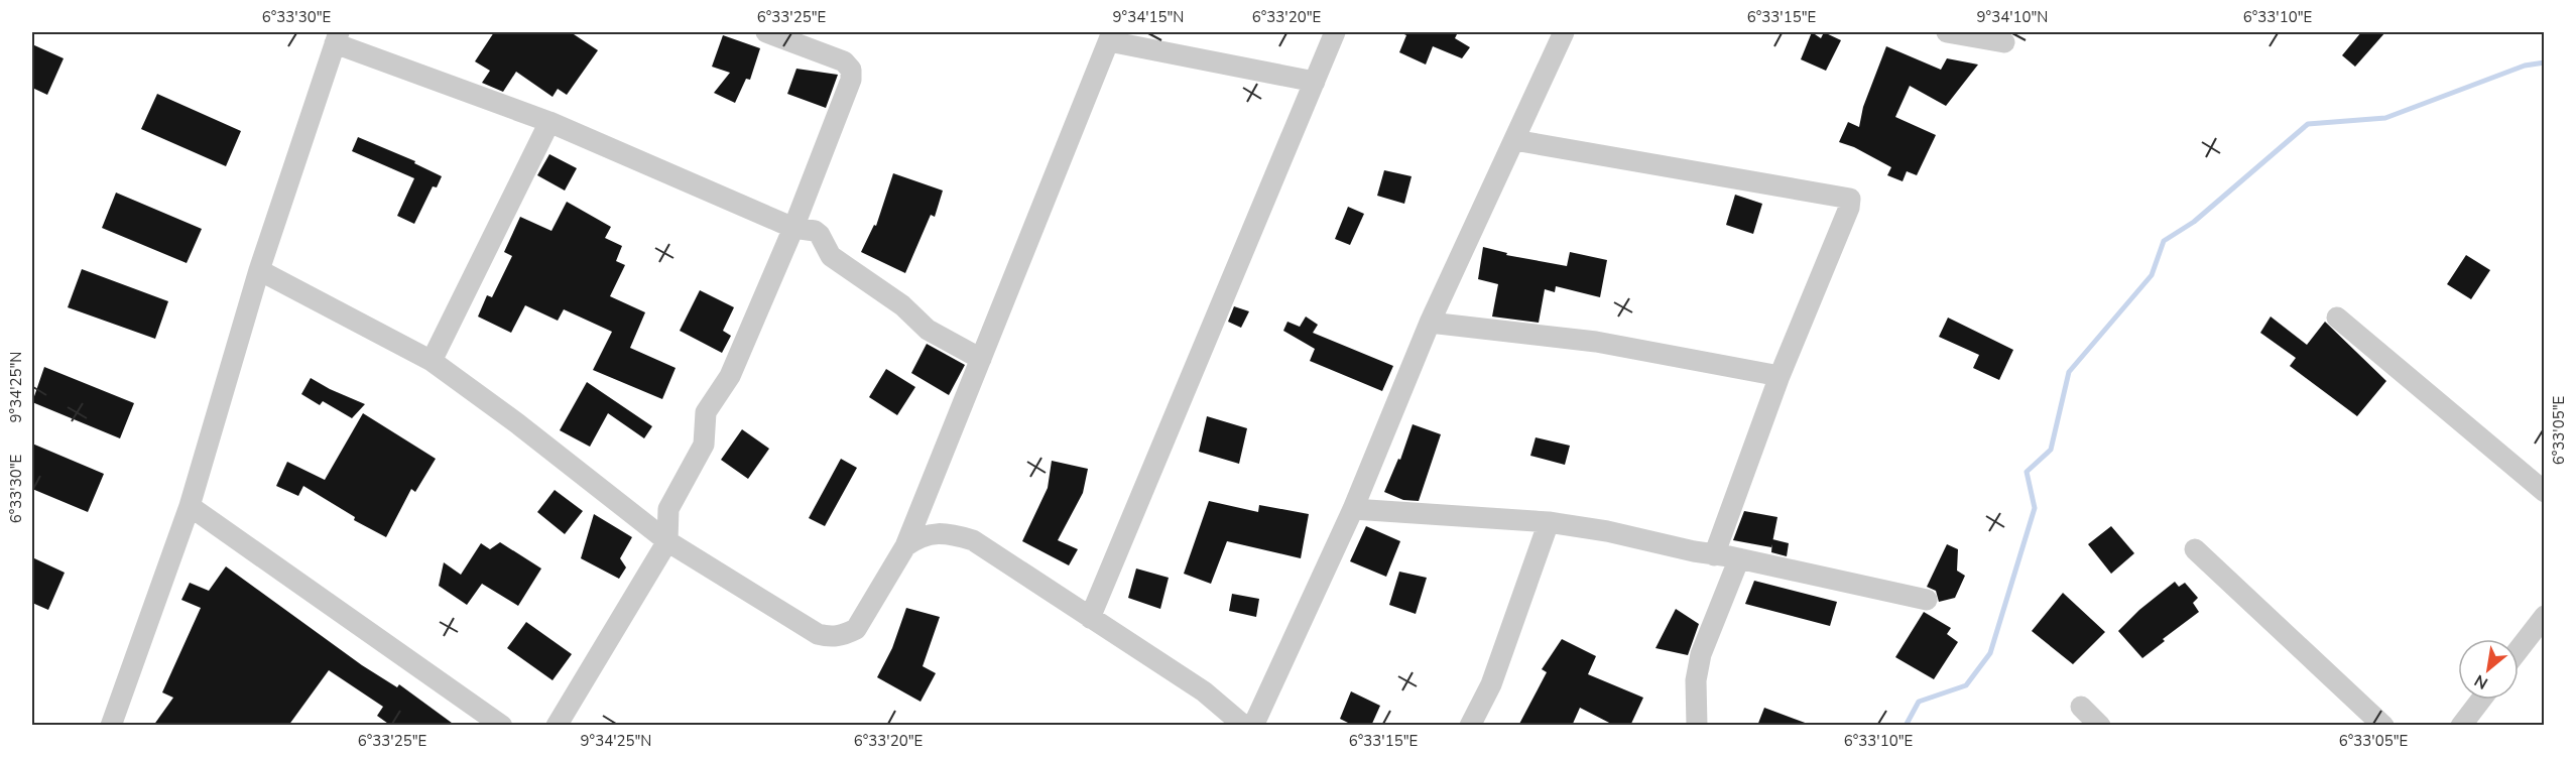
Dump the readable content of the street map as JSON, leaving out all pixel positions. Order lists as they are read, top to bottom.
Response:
{
  "north": "bottom left",
  "coordinates": [
    "6°33'30\"E",
    "6°33'25\"E",
    "9°34'15\"N",
    "6°33'20\"E",
    "6°33'15\"E",
    "9°34'10\"N",
    "6°33'10\"E",
    "9°34'25\"N",
    "6°33'05\"E"
  ]
}
